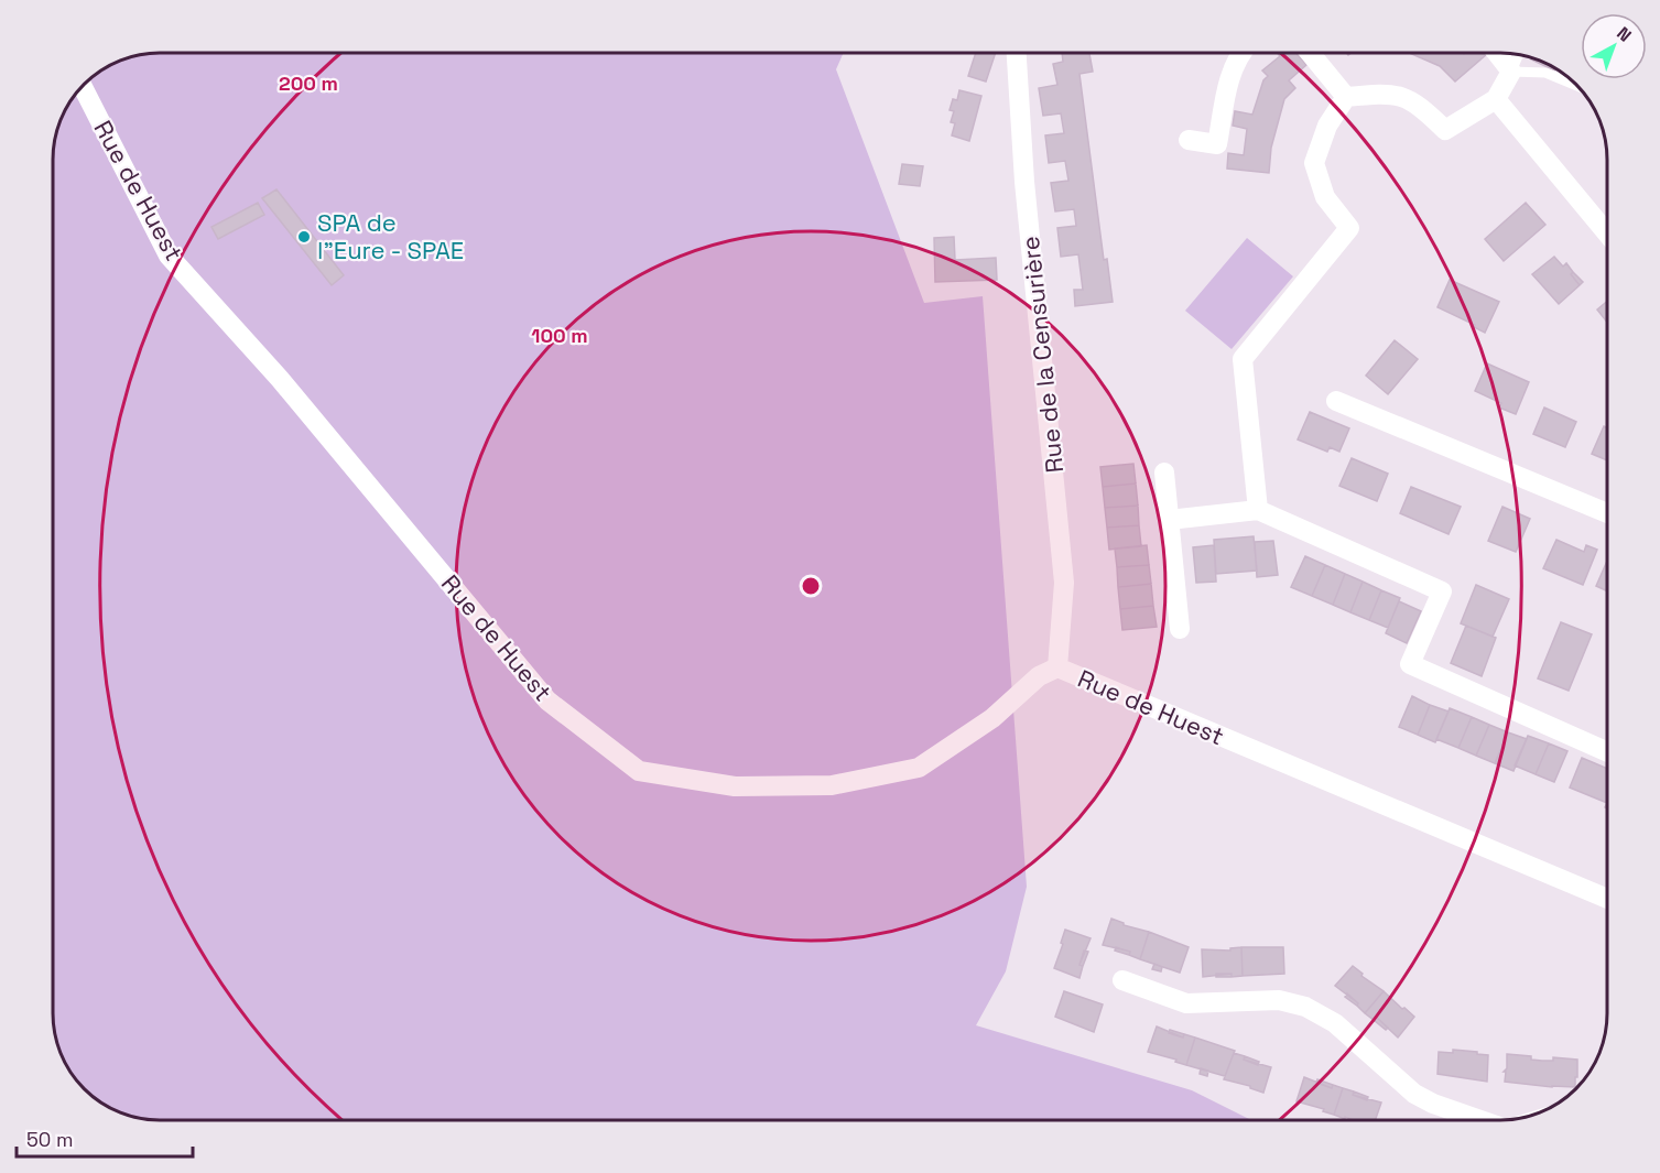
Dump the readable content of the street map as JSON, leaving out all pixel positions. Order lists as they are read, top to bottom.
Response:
{
  "streets": {
    "street": ["Rue de Huest", "Rue de la Censurière"]
  },
  "crossings": [
    ["Rue de Huest", "Rue de la Censurière"]
  ],
  "places": ["SPA de l\"Eure - SPAE"],
  "scale_bar": "50 m",
  "north": "top right",
  "rings": ["200 m", "100 m"]
}
